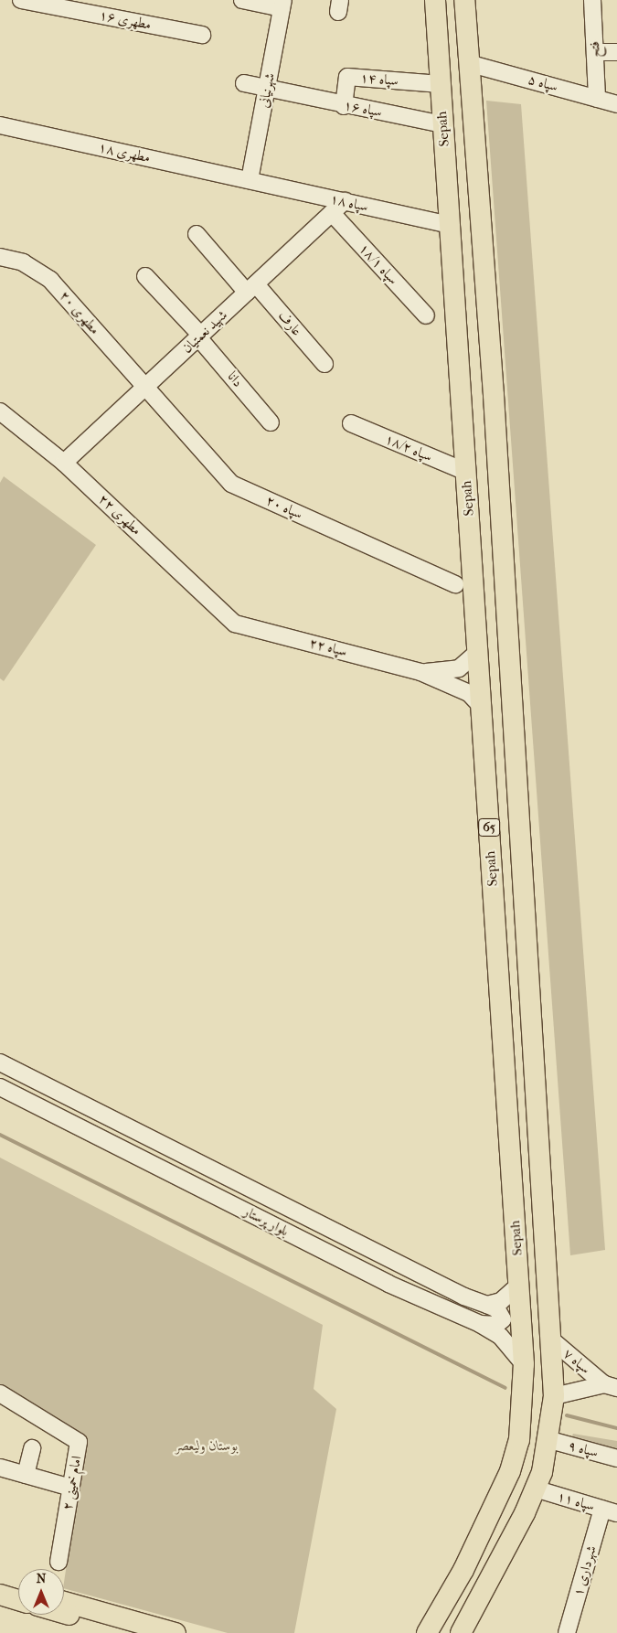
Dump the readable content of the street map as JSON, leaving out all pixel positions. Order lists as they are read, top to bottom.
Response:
{
  "streets": {
    "main road": ["Sepah", "65"],
    "street": [
      "مطهری ۱۶",
      "فتح",
      "سپاه ۱۴",
      "سپاه ۵",
      "شهرنیانی",
      "سپاه ۱۶",
      "مطهری ۱۸",
      "سپاه ۱۸",
      "سپاه ۱۸/۱",
      "مطهری ۲۰",
      "عارف",
      "شهید نعمتیان",
      "دانا",
      "سپاه ۱۸/۲",
      "سپاه ۲۰",
      "مطهری ۲۲",
      "سپاه ۲۲",
      "بلوار پرستار",
      "سپاه ۷",
      "سپاه ۹",
      "امام خمینی ۲",
      "سپاه ۱۱",
      "شهرداری ۱"
    ]
  },
  "crossings": [
    ["فتح", "سپاه ۵"],
    ["سپاه ۱۴", "سپاه ۱۶"],
    ["سپاه ۱۴", "Sepah"],
    ["سپاه ۵", "Sepah"],
    ["شهرنیانی", "سپاه ۱۶"],
    ["شهرنیانی", "مطهری ۱۸"],
    ["شهرنیانی", "سپاه ۱۸"],
    ["سپاه ۱۶", "Sepah"],
    ["Sepah", "سپاه ۱۸"],
    ["Sepah", "سپاه ۱۸/۲"],
    ["Sepah", "بلوار پرستار"],
    ["Sepah", "سپاه ۷"],
    ["Sepah", "سپاه ۹"],
    ["Sepah", "سپاه ۱۱"],
    ["مطهری ۱۸", "سپاه ۱۸"],
    ["سپاه ۱۸", "شهید نعمتیان"],
    ["سپاه ۱۸/۱", "شهید نعمتیان"],
    ["مطهری ۲۰", "شهید نعمتیان"],
    ["مطهری ۲۰", "سپاه ۲۰"],
    ["عارف", "شهید نعمتیان"],
    ["شهید نعمتیان", "دانا"],
    ["شهید نعمتیان", "سپاه ۲۰"],
    ["شهید نعمتیان", "مطهری ۲۲"],
    ["مطهری ۲۲", "سپاه ۲۲"],
    ["سپاه ۱۱", "شهرداری ۱"]
  ],
  "parks": ["بوستان ولیعصر"],
  "north": "top"
}
